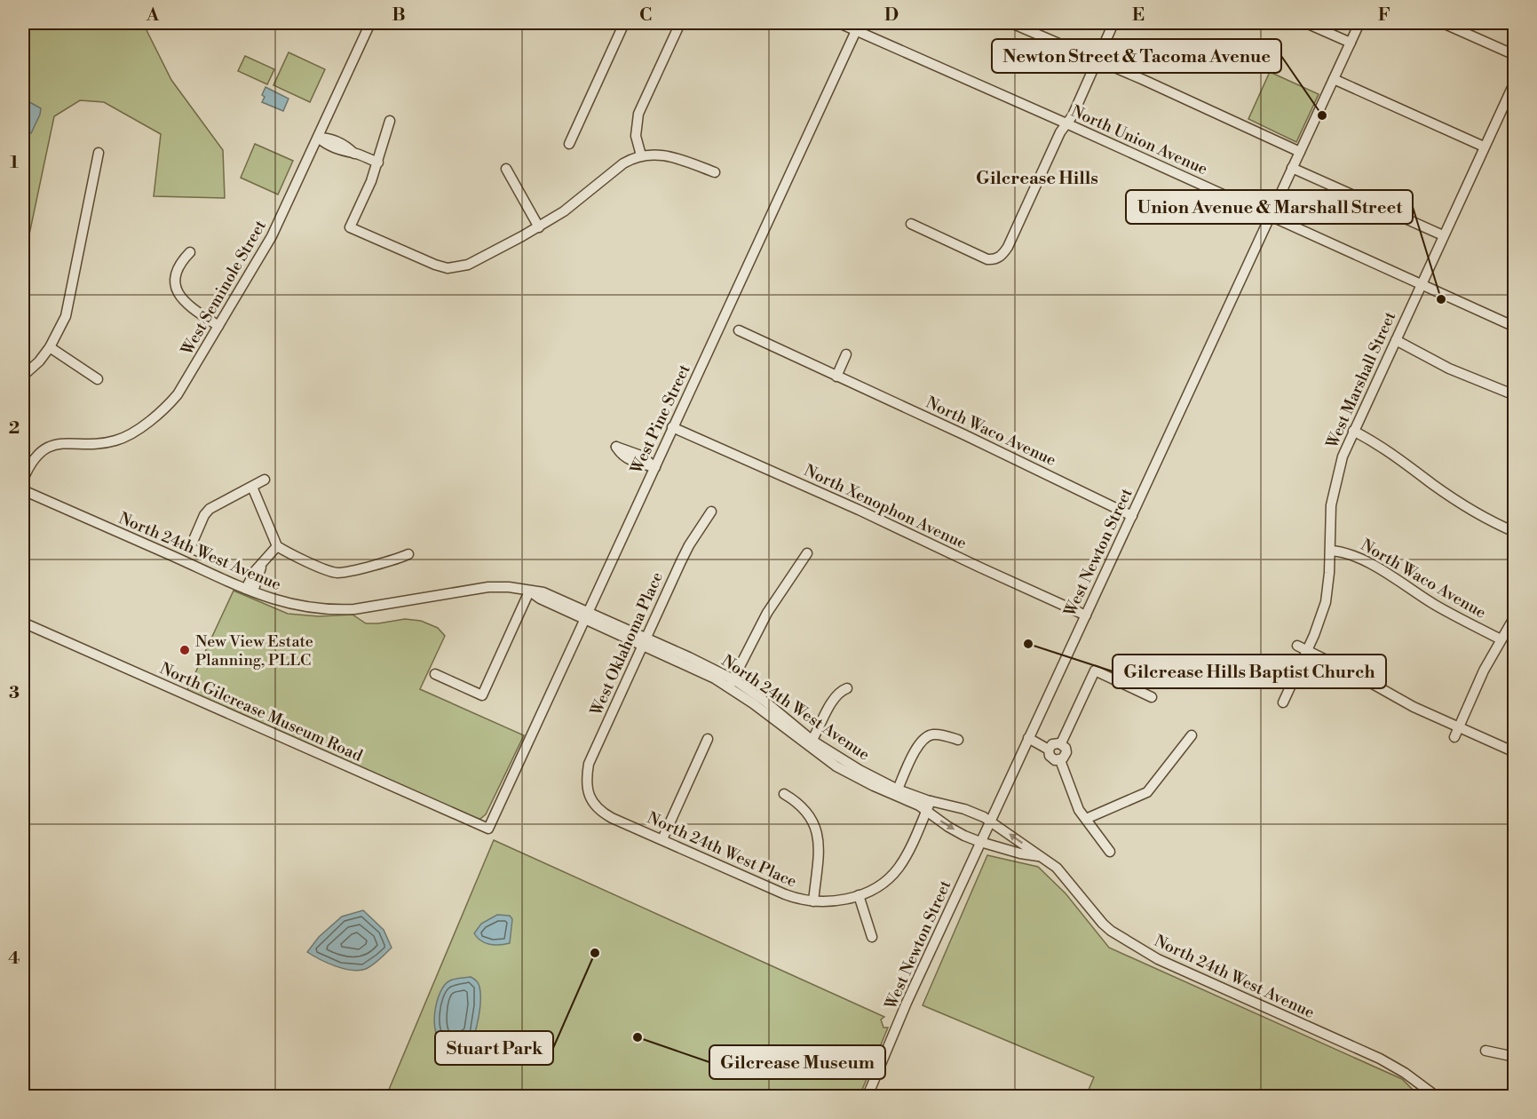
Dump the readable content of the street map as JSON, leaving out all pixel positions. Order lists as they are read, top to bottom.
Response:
{
  "streets": {
    "street": [
      "North Union Avenue",
      "West Seminole Street",
      "West Marshall Street",
      "West Pine Street",
      "North Waco Avenue",
      "North Xenophon Avenue",
      "North 24th West Avenue",
      "West Newton Street",
      "West Oklahoma Place",
      "North Gilcrease Museum Road",
      "North 24th West Place"
    ]
  },
  "crossings": [
    ["North Union Avenue", "West Marshall Street"],
    ["North Union Avenue", "West Pine Street"],
    ["North Union Avenue", "West Newton Street"],
    ["West Marshall Street", "North Waco Avenue"],
    ["West Pine Street", "North Xenophon Avenue"],
    ["West Pine Street", "North 24th West Avenue"],
    ["West Pine Street", "North Gilcrease Museum Road"],
    ["North Waco Avenue", "West Newton Street"],
    ["North Xenophon Avenue", "West Newton Street"],
    ["North 24th West Avenue", "West Newton Street"],
    ["North 24th West Avenue", "West Oklahoma Place"],
    ["North 24th West Avenue", "North 24th West Place"],
    ["West Oklahoma Place", "North 24th West Place"]
  ],
  "districts": ["Gilcrease Hills"],
  "places": [
    "Newton Street & Tacoma Avenue",
    "Union Avenue & Marshall Street",
    "Gilcrease Hills Baptist Church",
    "New View Estate Planning, PLLC",
    "Stuart Park",
    "Gilcrease Museum"
  ],
  "grid": {
    "columns": [
      "A",
      "B",
      "C",
      "D",
      "E",
      "F"
    ],
    "rows": [
      "1",
      "2",
      "3",
      "4"
    ]
  }
}
